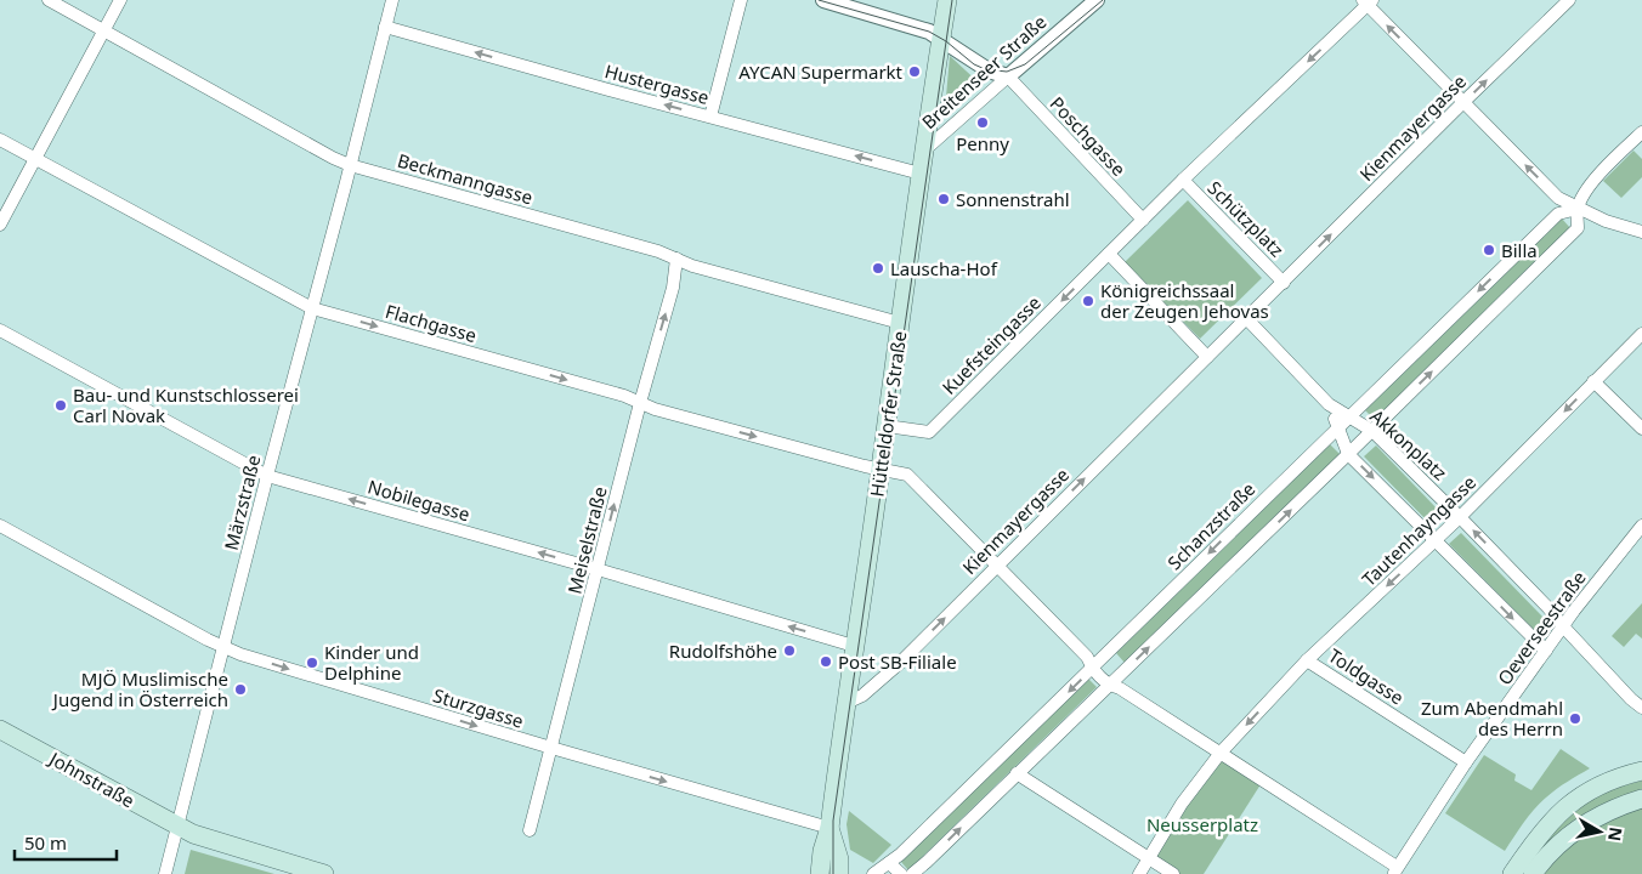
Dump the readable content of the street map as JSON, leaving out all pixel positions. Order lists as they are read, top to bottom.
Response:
{
  "streets": {
    "main road": ["Hütteldorfer Straße", "Johnstraße"],
    "street": [
      "Breitenseer Straße",
      "Hustergasse",
      "Kienmayergasse",
      "Poschgasse",
      "Beckmanngasse",
      "Schützplatz",
      "Flachgasse",
      "Kuefsteingasse",
      "Akkonplatz",
      "Nobilegasse",
      "Märzstraße",
      "Schanzstraße",
      "Tautenhayngasse",
      "Meiselstraße",
      "Oeverseestraße",
      "Toldgasse",
      "Sturzgasse"
    ]
  },
  "crossings": [
    ["Breitenseer Straße", "Poschgasse"],
    ["Breitenseer Straße", "Hütteldorfer Straße"],
    ["Hustergasse", "Hütteldorfer Straße"],
    ["Hustergasse", "Märzstraße"],
    ["Kienmayergasse", "Schützplatz"],
    ["Kienmayergasse", "Flachgasse"],
    ["Kienmayergasse", "Hütteldorfer Straße"],
    ["Poschgasse", "Schützplatz"],
    ["Beckmanngasse", "Hütteldorfer Straße"],
    ["Beckmanngasse", "Märzstraße"],
    ["Beckmanngasse", "Meiselstraße"],
    ["Schützplatz", "Kuefsteingasse"],
    ["Flachgasse", "Hütteldorfer Straße"],
    ["Flachgasse", "Märzstraße"],
    ["Flachgasse", "Schanzstraße"],
    ["Flachgasse", "Tautenhayngasse"],
    ["Flachgasse", "Meiselstraße"],
    ["Kuefsteingasse", "Hütteldorfer Straße"],
    ["Hütteldorfer Straße", "Nobilegasse"],
    ["Hütteldorfer Straße", "Sturzgasse"],
    ["Akkonplatz", "Schanzstraße"],
    ["Akkonplatz", "Tautenhayngasse"],
    ["Akkonplatz", "Oeverseestraße"],
    ["Nobilegasse", "Märzstraße"],
    ["Nobilegasse", "Meiselstraße"],
    ["Märzstraße", "Sturzgasse"],
    ["Märzstraße", "Johnstraße"],
    ["Tautenhayngasse", "Toldgasse"],
    ["Meiselstraße", "Sturzgasse"],
    ["Oeverseestraße", "Toldgasse"]
  ],
  "one_way": [
    "Hustergasse",
    "Kienmayergasse",
    "Flachgasse",
    "Kuefsteingasse",
    "Nobilegasse",
    "Tautenhayngasse",
    "Meiselstraße",
    "Sturzgasse"
  ],
  "parks": ["Neusserplatz"],
  "places": [
    "AYCAN Supermarkt",
    "Penny",
    "Sonnenstrahl",
    "Billa",
    "Lauscha-Hof",
    "Königreichssaal der Zeugen Jehovas",
    "Bau- und Kunstschlosserei Carl Novak",
    "Rudolfshöhe",
    "Post SB-Filiale",
    "Kinder und Delphine",
    "MJÖ Muslimische Jugend in Österreich",
    "Zum Abendmahl des Herrn"
  ],
  "scale_bar": "50 m",
  "north": "right"
}
